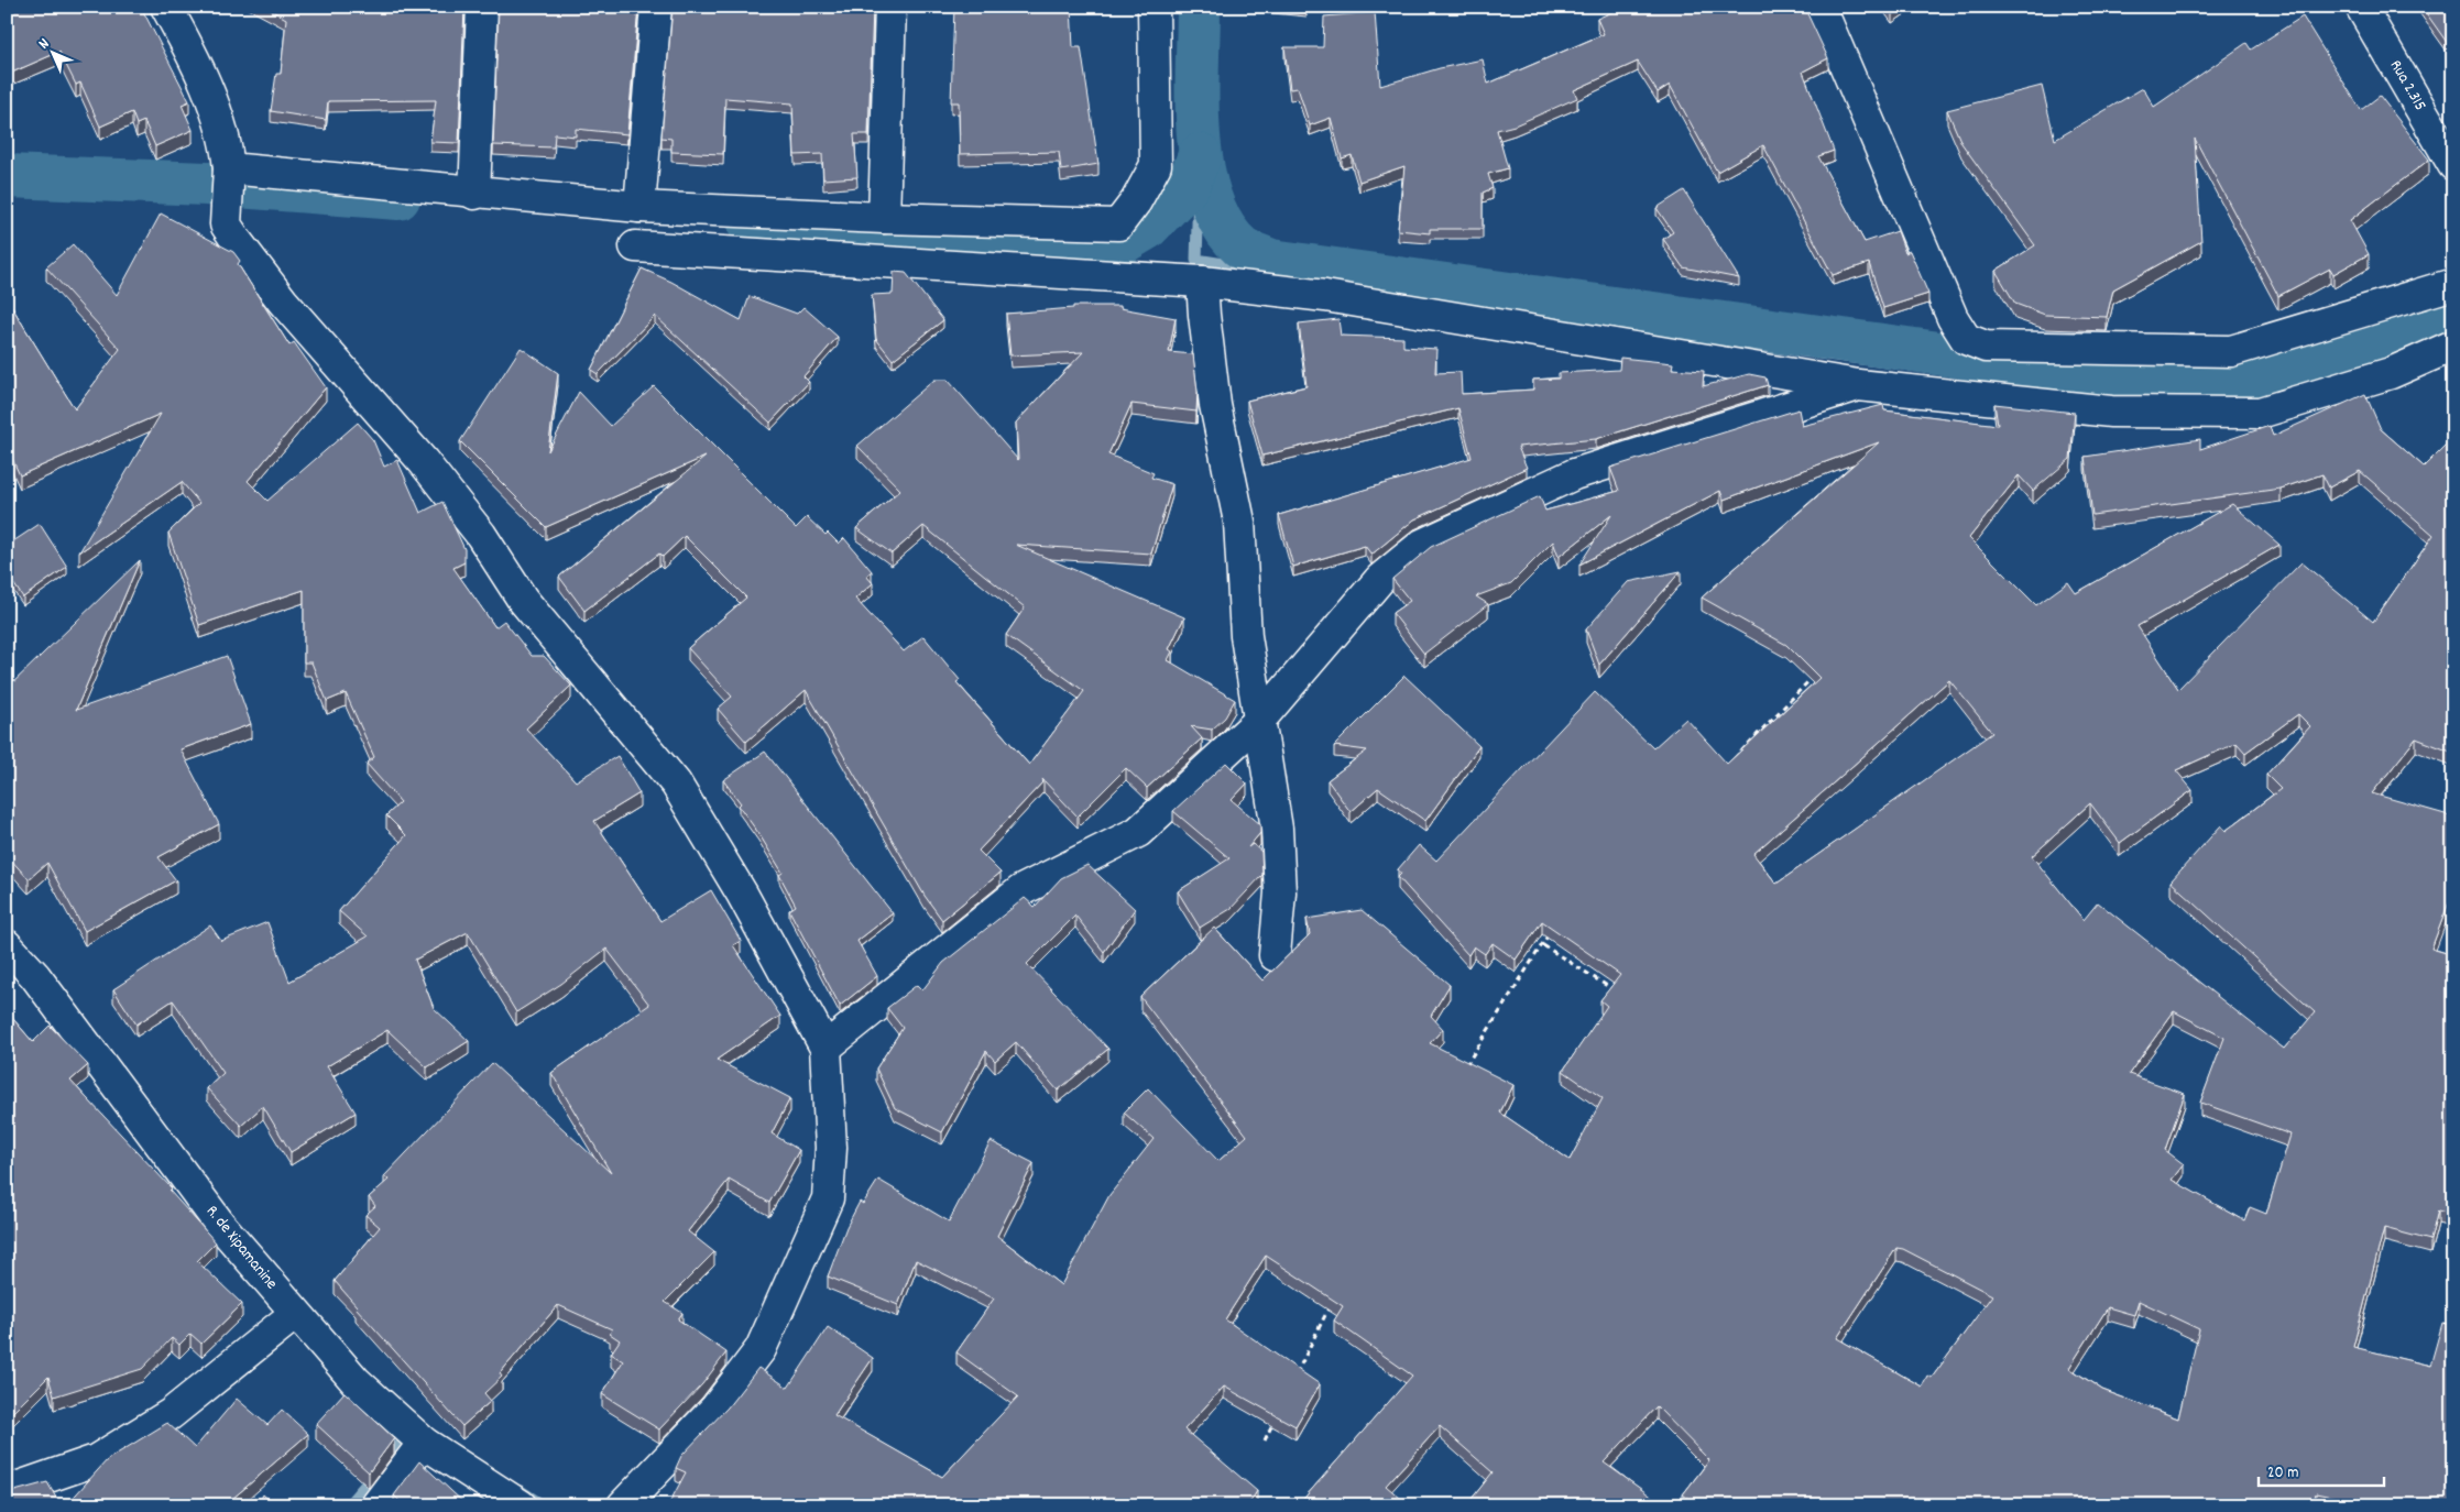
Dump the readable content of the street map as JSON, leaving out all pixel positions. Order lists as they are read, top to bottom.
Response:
{
  "streets": {
    "street": ["Rua 2.315", "R. de Xipamanine"]
  },
  "scale_bar": "20 m",
  "north": "top left"
}
